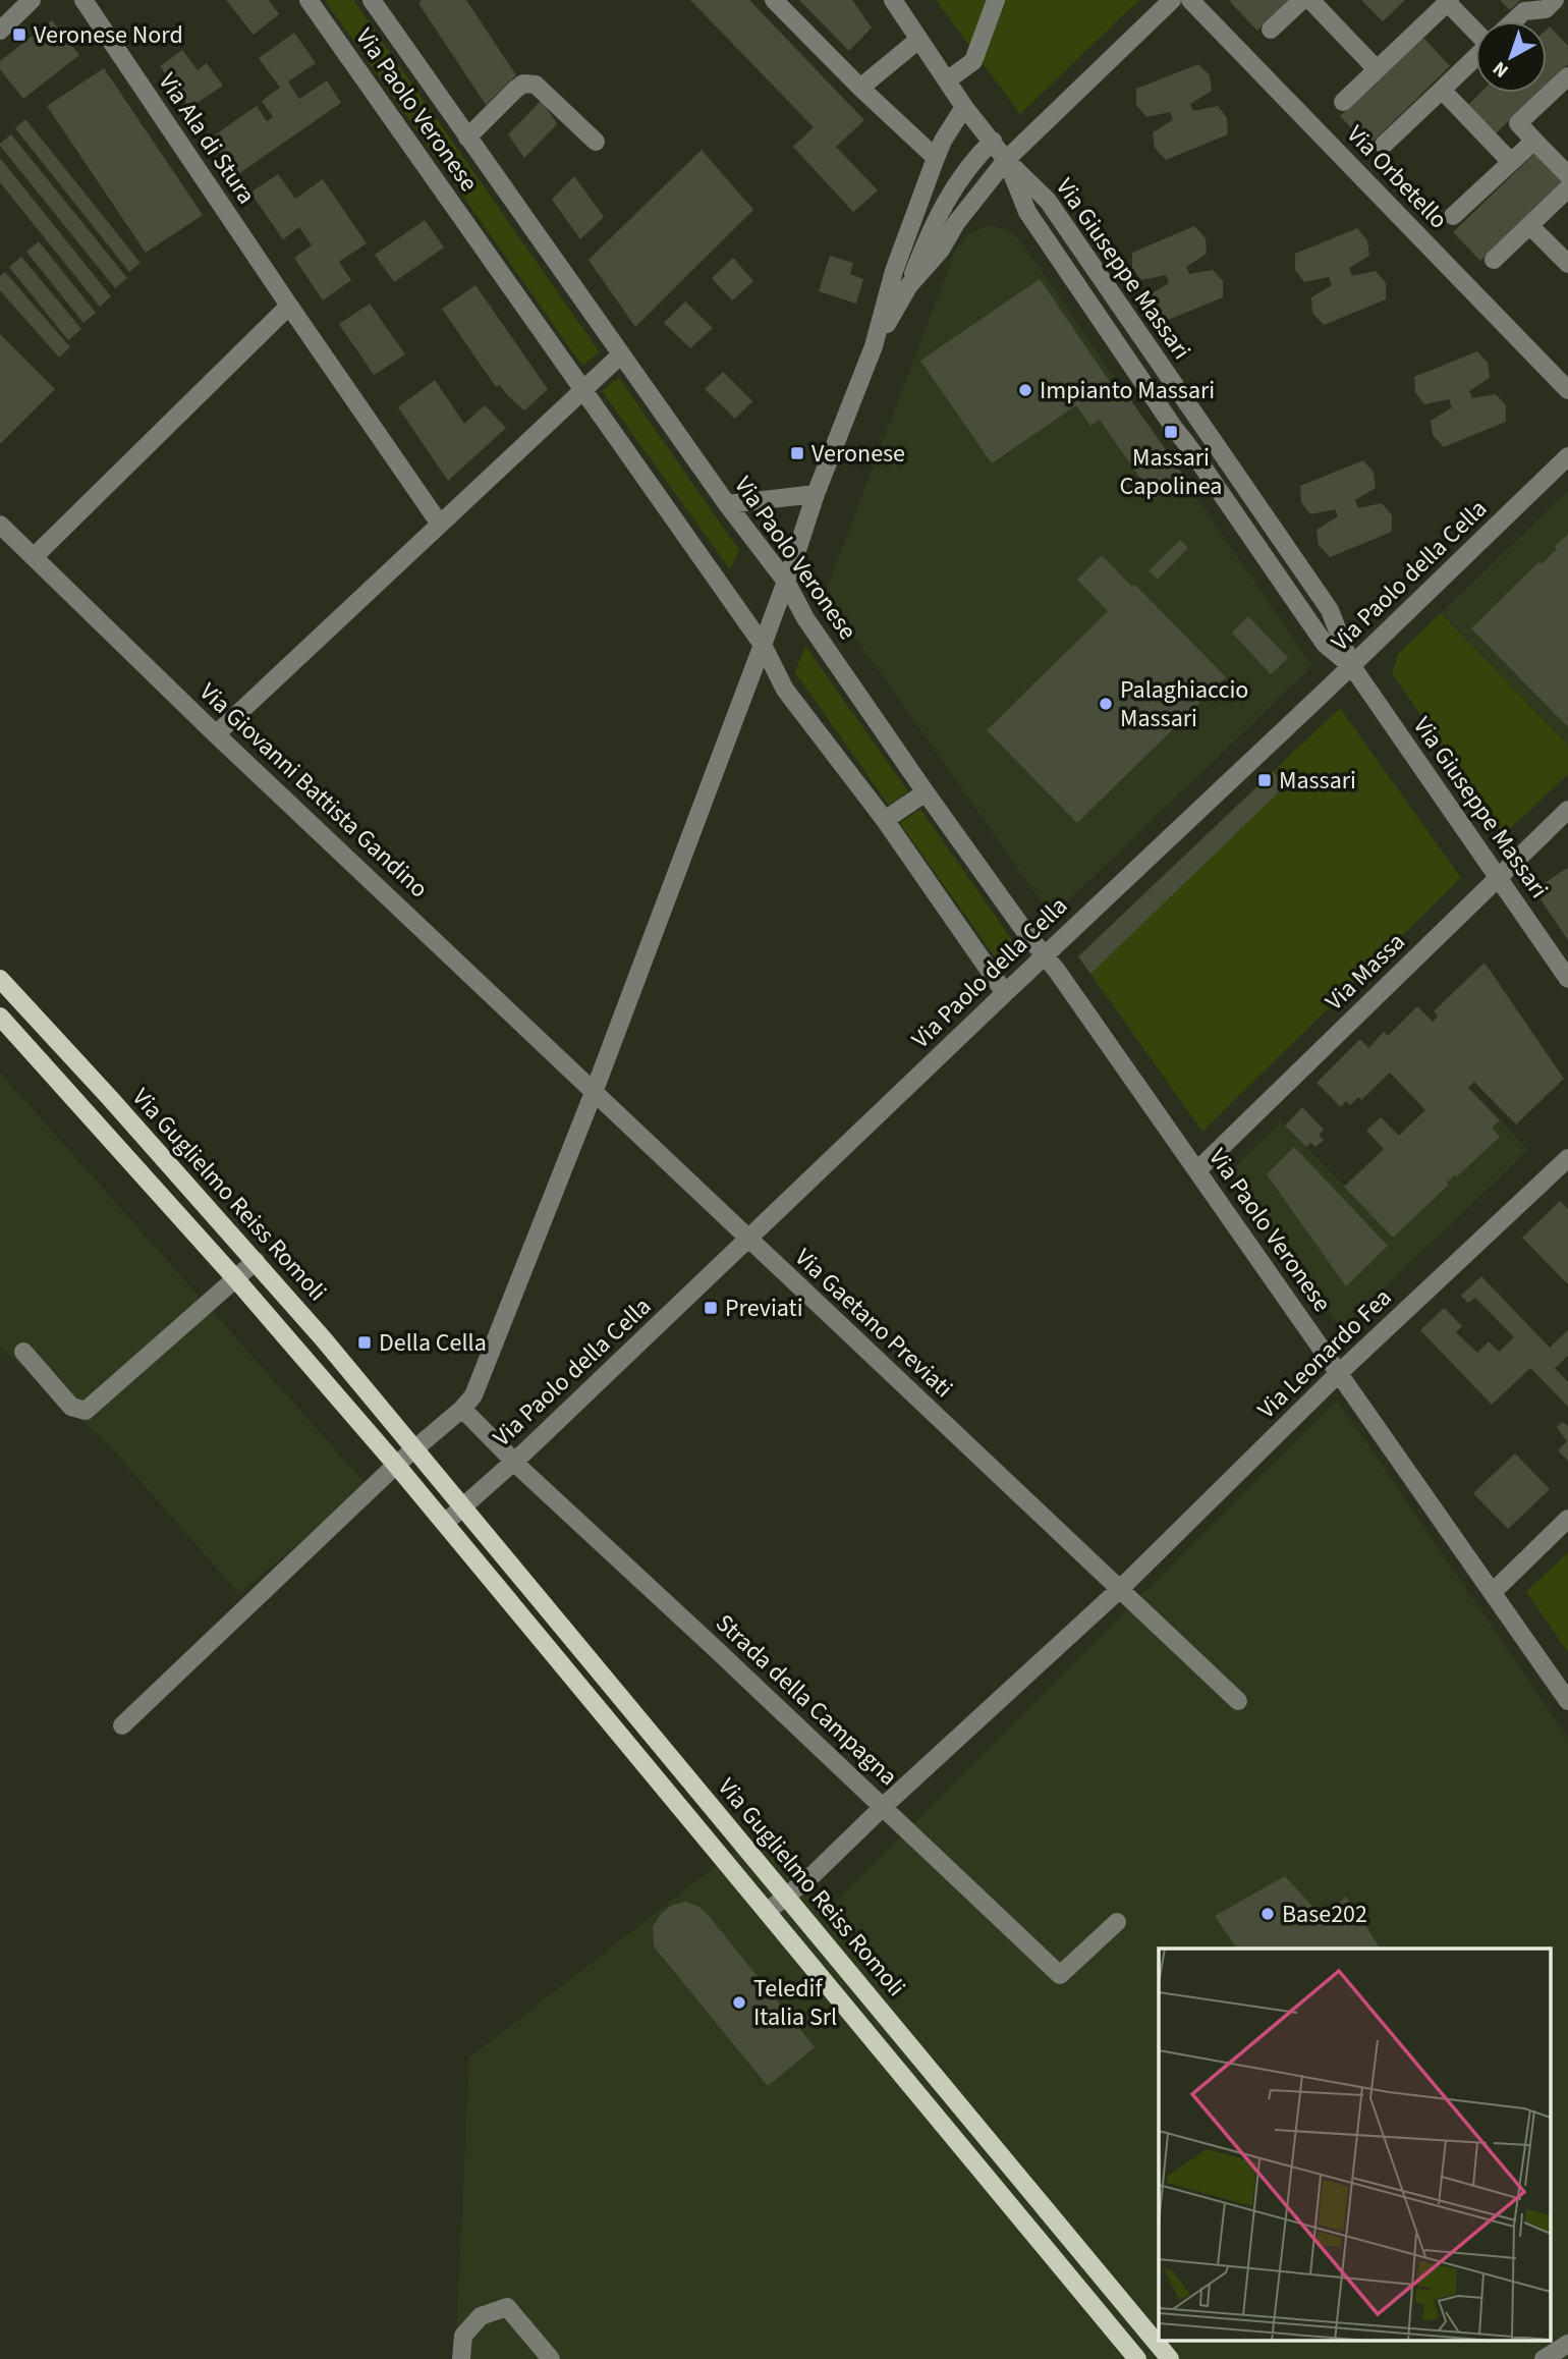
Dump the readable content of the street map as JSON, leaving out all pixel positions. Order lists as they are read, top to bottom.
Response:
{
  "streets": {
    "main road": ["Via Guglielmo Reiss Romoli"],
    "street": [
      "Via Paolo Veronese",
      "Via Ala di Stura",
      "Via Orbetello",
      "Via Giuseppe Massari",
      "Via Paolo della Cella",
      "Via Giovanni Battista Gandino",
      "Via Massa",
      "Via Gaetano Previati",
      "Via Leonardo Fea",
      "Strada della Campagna"
    ]
  },
  "crossings": [
    ["Via Paolo Veronese", "Via Paolo della Cella"],
    ["Via Paolo Veronese", "Via Massa"],
    ["Via Paolo Veronese", "Via Leonardo Fea"],
    ["Via Giuseppe Massari", "Via Paolo della Cella"],
    ["Via Giuseppe Massari", "Via Massa"],
    ["Via Paolo della Cella", "Via Guglielmo Reiss Romoli"],
    ["Via Paolo della Cella", "Via Gaetano Previati"],
    ["Via Paolo della Cella", "Strada della Campagna"],
    ["Via Giovanni Battista Gandino", "Via Gaetano Previati"],
    ["Via Guglielmo Reiss Romoli", "Via Leonardo Fea"],
    ["Via Gaetano Previati", "Via Leonardo Fea"],
    ["Via Leonardo Fea", "Strada della Campagna"]
  ],
  "places": {
    "transit": [
      "Veronese Nord",
      "Massari Capolinea",
      "Veronese",
      "Massari",
      "Previati",
      "Della Cella"
    ],
    "other": [
      "Impianto Massari",
      "Palaghiaccio Massari",
      "Base202",
      "Teledif Italia Srl"
    ]
  },
  "north": "bottom left"
}
